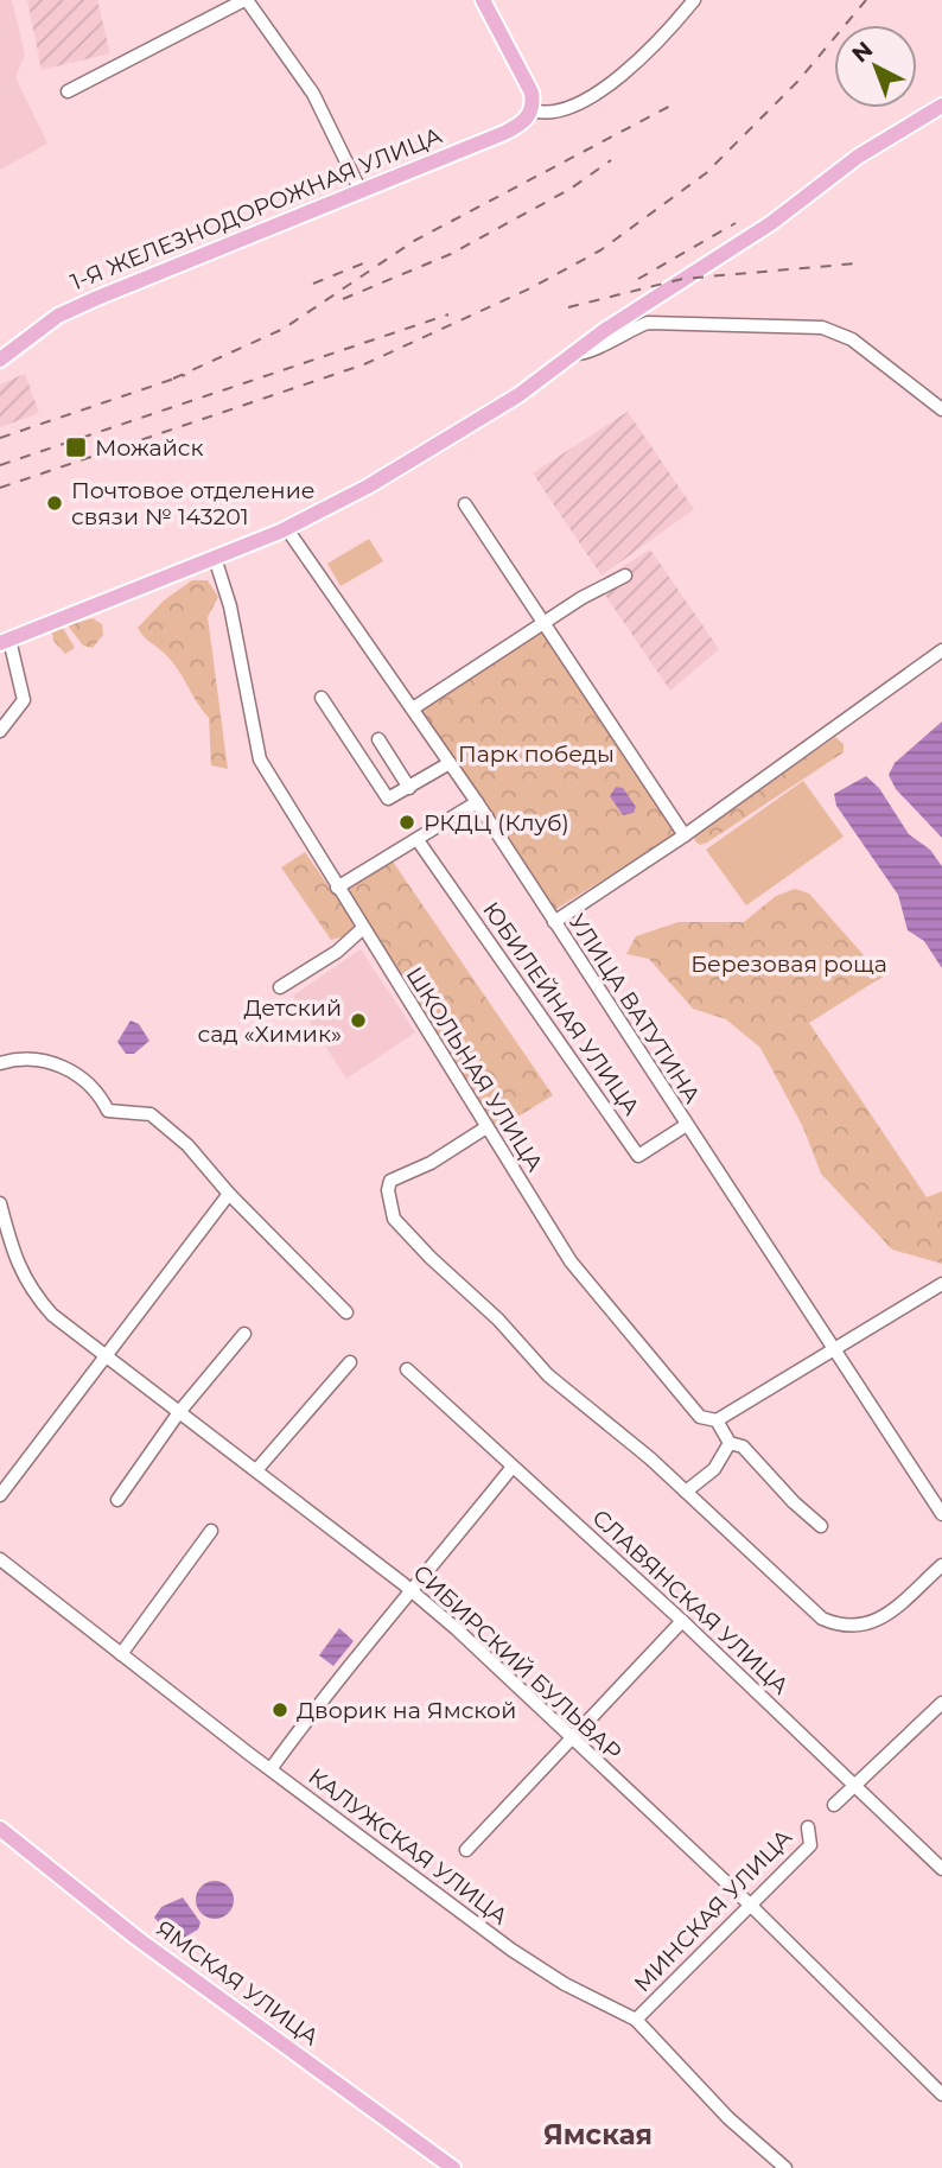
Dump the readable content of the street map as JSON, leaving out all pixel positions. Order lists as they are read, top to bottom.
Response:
{
  "streets": {
    "main road": ["1-Я ЖЕЛЕЗНОДОРОЖНАЯ УЛИЦА", "ЯМСКАЯ УЛИЦА"],
    "street": [
      "ЮБИЛЕЙНАЯ УЛИЦА",
      "УЛИЦА ВАТУТИНА",
      "ШКОЛЬНАЯ УЛИЦА",
      "СЛАВЯНСКАЯ УЛИЦА",
      "СИБИРСКИЙ БУЛЬВАР",
      "КАЛУЖСКАЯ УЛИЦА",
      "МИНСКАЯ УЛИЦА"
    ]
  },
  "crossings": [
    ["ЮБИЛЕЙНАЯ УЛИЦА", "УЛИЦА ВАТУТИНА"],
    ["СИБИРСКИЙ БУЛЬВАР", "МИНСКАЯ УЛИЦА"],
    ["КАЛУЖСКАЯ УЛИЦА", "МИНСКАЯ УЛИЦА"]
  ],
  "districts": ["Ямская"],
  "parks": ["Парк победы", "Березовая роща"],
  "places": {
    "transit": ["Можайск"],
    "other": [
      "Почтовое отделение связи № 143201",
      "РКДЦ (Клуб)",
      "Детский сад «Химик»",
      "Дворик на Ямской"
    ]
  },
  "north": "top left"
}
